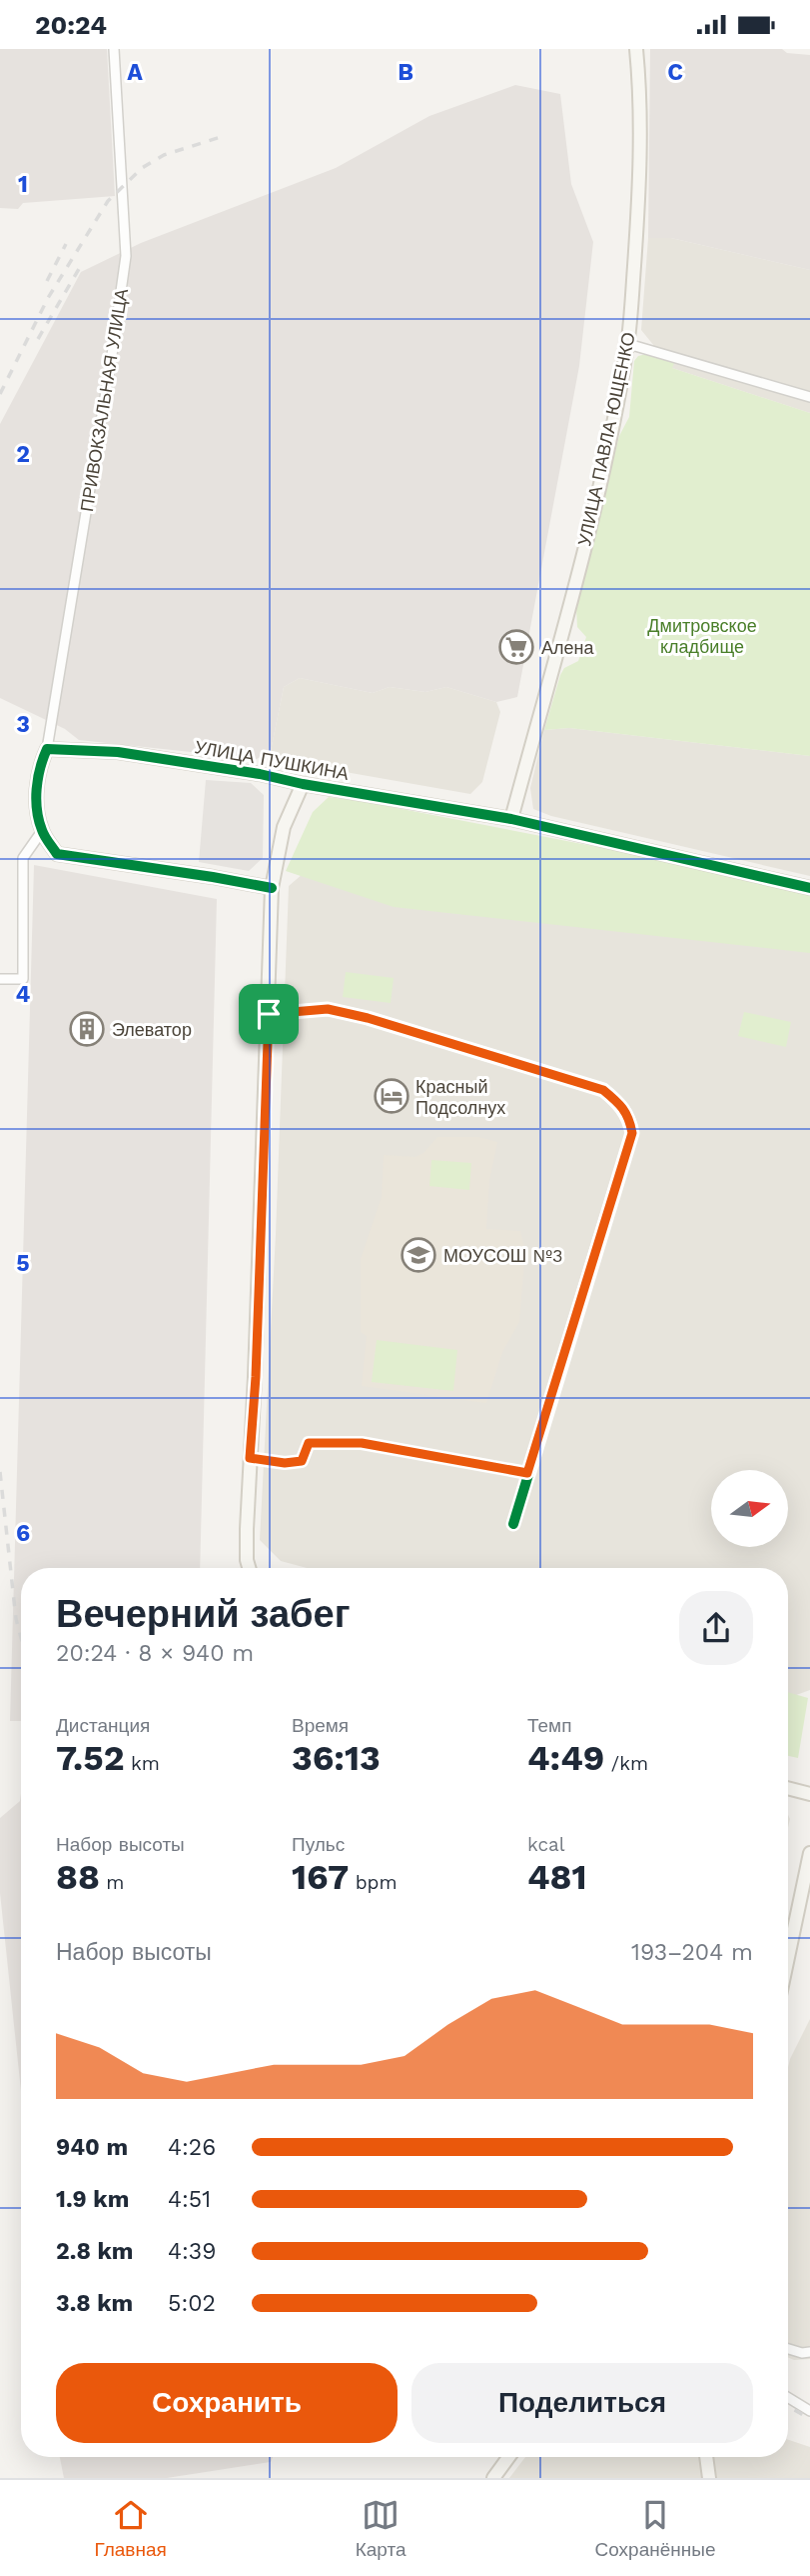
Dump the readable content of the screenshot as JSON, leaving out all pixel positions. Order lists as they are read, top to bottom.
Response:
{
  "streets": {
    "street": ["ПРИВОКЗАЛЬНАЯ УЛИЦА", "УЛИЦА ПАВЛА ЮЩЕНКО", "УЛИЦА ПУШКИНА"]
  },
  "crossings": [
    ["ПРИВОКЗАЛЬНАЯ УЛИЦА", "УЛИЦА ПУШКИНА"],
    ["УЛИЦА ПАВЛА ЮЩЕНКО", "УЛИЦА ПУШКИНА"]
  ],
  "parks": ["Дмитровское кладбище"],
  "places": {
    "supermarket": ["Алена"],
    "building": ["Элеватор"],
    "hotel": ["Красный Подсолнух"],
    "school or university": ["МОУСОШ №3"]
  },
  "north": "right",
  "page": {
    "status": "20:24",
    "heading": ["Вечерний забег", "20:24 · 8 × 940 m"],
    "stats": [
      ["Дистанция", "7.52 km"],
      ["Время", "36:13"],
      ["Темп", "4:49 /km"],
      ["Набор высоты", "88 m"],
      ["Пульс", "167 bpm"],
      ["kcal", "481"]
    ],
    "chart": ["Набор высоты", "193–204 m"],
    "list": [
      {
        "name": "940 m",
        "note": "4:26"
      },
      {
        "name": "1.9 km",
        "note": "4:51"
      },
      {
        "name": "2.8 km",
        "note": "4:39"
      },
      {
        "name": "3.8 km",
        "note": "5:02"
      }
    ],
    "buttons": ["Сохранить", "Поделиться"],
    "tabs": ["Главная", "Карта", "Сохранённые"]
  },
  "grid": {
    "columns": ["A", "B", "C"],
    "rows": [
      "1",
      "2",
      "3",
      "4",
      "5",
      "6"
    ]
  }
}
